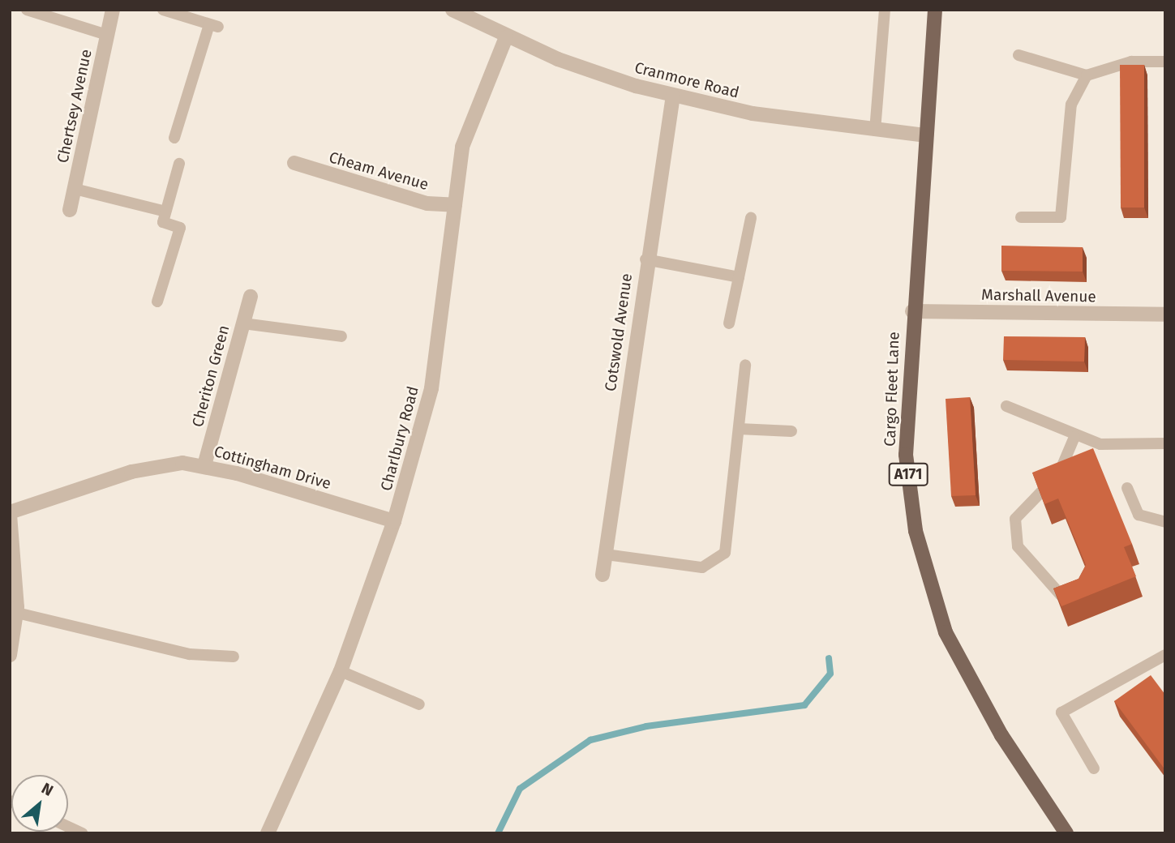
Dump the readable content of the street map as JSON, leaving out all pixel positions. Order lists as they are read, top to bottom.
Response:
{
  "streets": {
    "main road": ["Cargo Fleet Lane", "A171"],
    "street": [
      "Cranmore Road",
      "Chertsey Avenue",
      "Cheam Avenue",
      "Marshall Avenue",
      "Cotswold Avenue",
      "Cheriton Green",
      "Charlbury Road",
      "Cottingham Drive"
    ]
  },
  "crossings": [
    ["Cranmore Road", "Cotswold Avenue"],
    ["Cranmore Road", "Cargo Fleet Lane"],
    ["Cranmore Road", "Charlbury Road"],
    ["Cheam Avenue", "Charlbury Road"],
    ["Marshall Avenue", "Cargo Fleet Lane"],
    ["Cheriton Green", "Cottingham Drive"],
    ["Charlbury Road", "Cottingham Drive"]
  ],
  "north": "top right"
}
